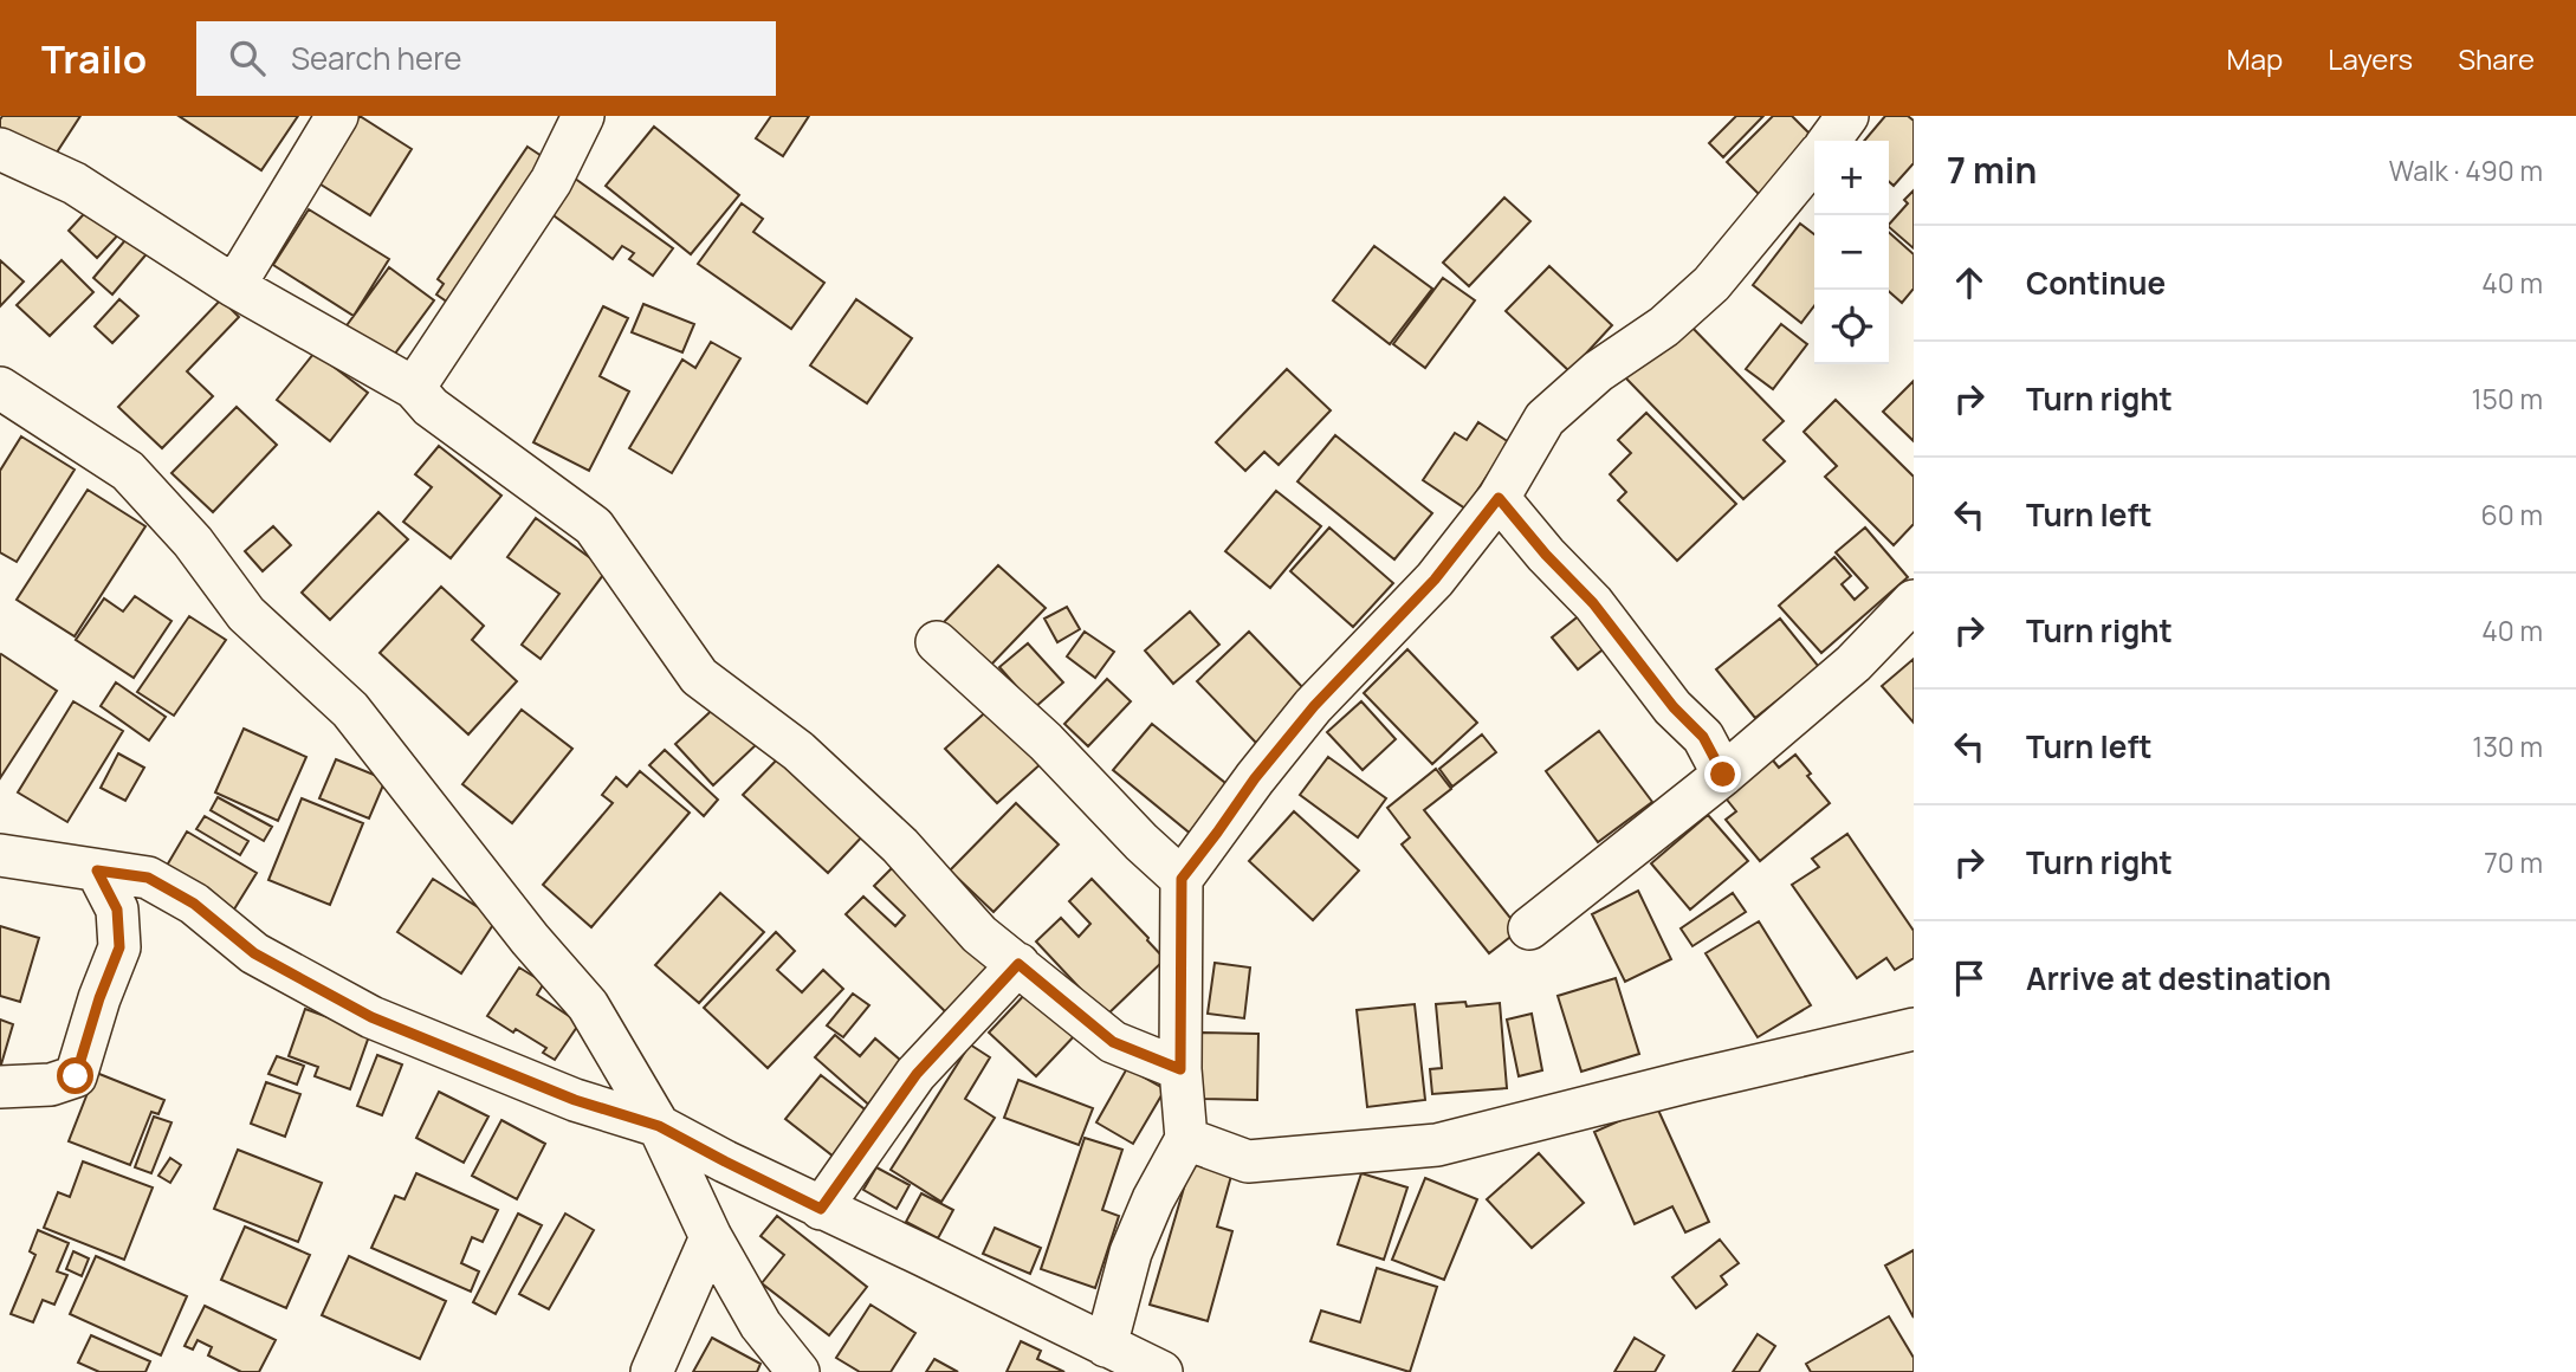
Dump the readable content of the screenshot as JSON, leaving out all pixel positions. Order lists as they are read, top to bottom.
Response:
{
  "page": {
    "header": "Trailo",
    "search": "Search here",
    "nav": ["Map", "Layers", "Share"],
    "heading": ["7 min", "Walk · 490 m"],
    "map_buttons": ["+", "−"],
    "list": [
      ["Continue", "40 m"],
      ["Turn right", "150 m"],
      ["Turn left", "60 m"],
      ["Turn right", "40 m"],
      ["Turn left", "130 m"],
      ["Turn right", "70 m"],
      "Arrive at destination"
    ]
  }
}
